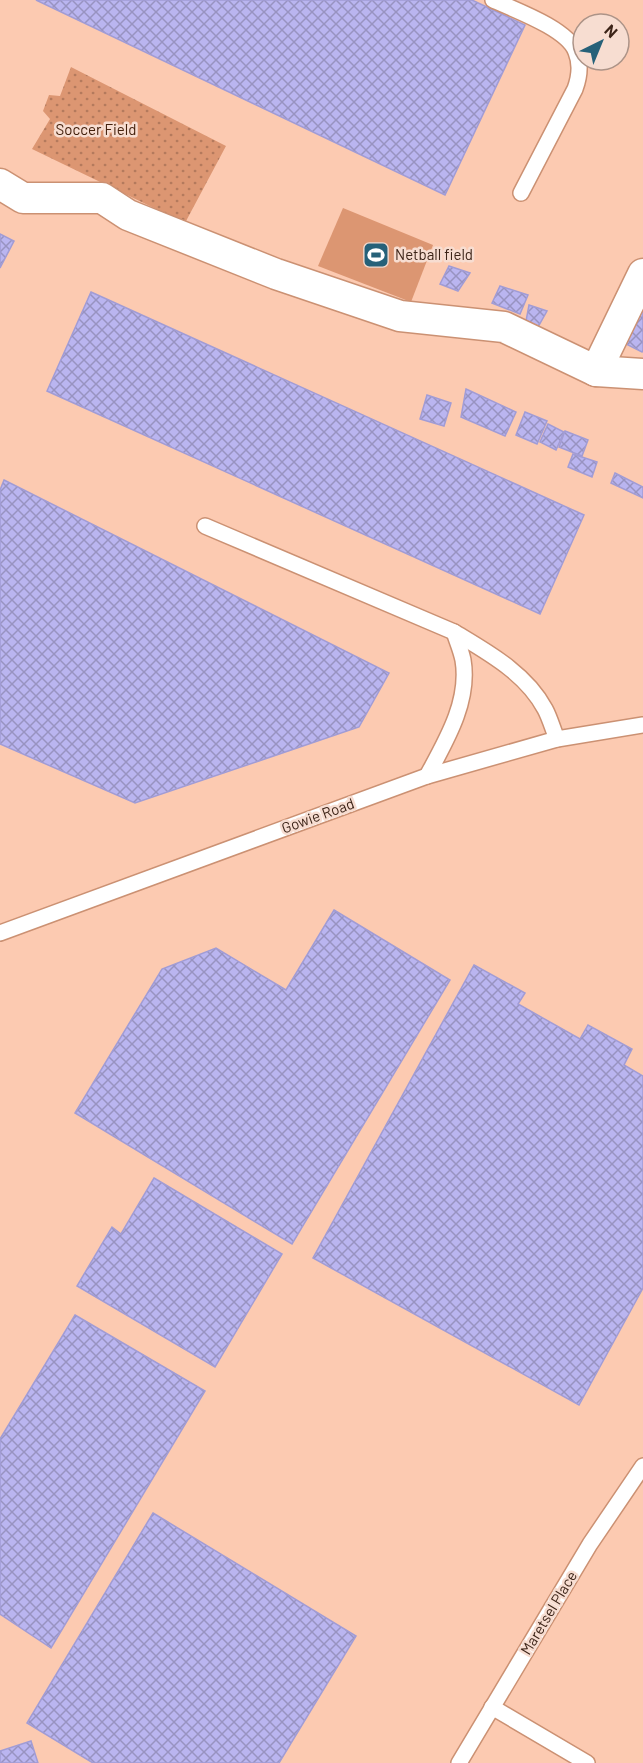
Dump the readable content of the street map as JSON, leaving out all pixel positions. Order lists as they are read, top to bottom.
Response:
{
  "streets": {
    "lane": ["Gowie Road", "Maretsel Place"]
  },
  "parks": ["Soccer Field"],
  "places": {
    "sports": ["Netball field"]
  },
  "north": "top right"
}
